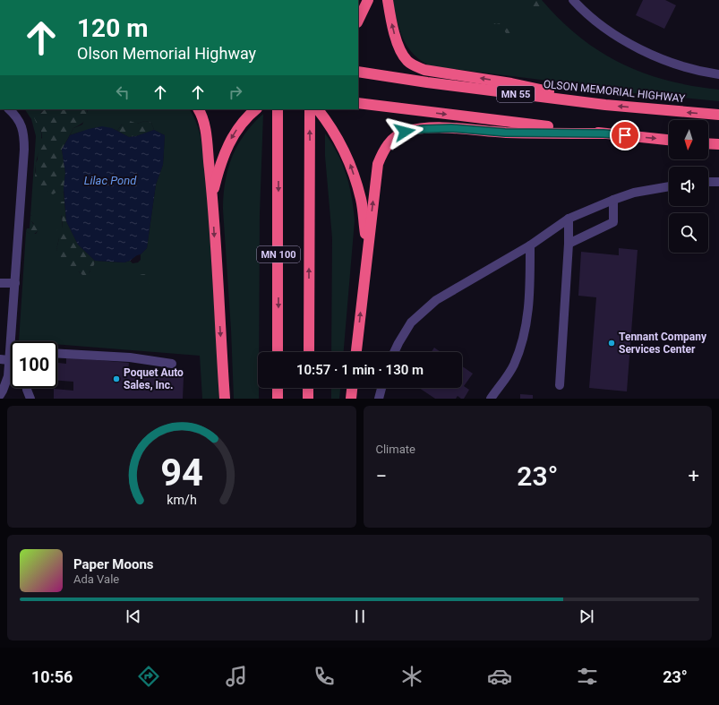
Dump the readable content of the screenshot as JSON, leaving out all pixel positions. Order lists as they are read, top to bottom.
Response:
{
  "streets": {
    "highway": ["OLSON MEMORIAL HIGHWAY", "MN 55", "MN 100"]
  },
  "water": ["Lilac Pond"],
  "places": ["Tennant Company Services Center", "Poquet Auto Sales, Inc."],
  "north": "bottom",
  "page": {
    "turn": ["120 m", "Olson Memorial Highway"],
    "limit": "100",
    "trip": "10:57 · 1 min · 130 m",
    "tile": "Climate",
    "heat": ["−", "23°", "+"],
    "song": ["Paper Moons", "Ada Vale"],
    "tabs": ["10:56", "23°"],
    "gauge": ["94", "km/h"]
  }
}
